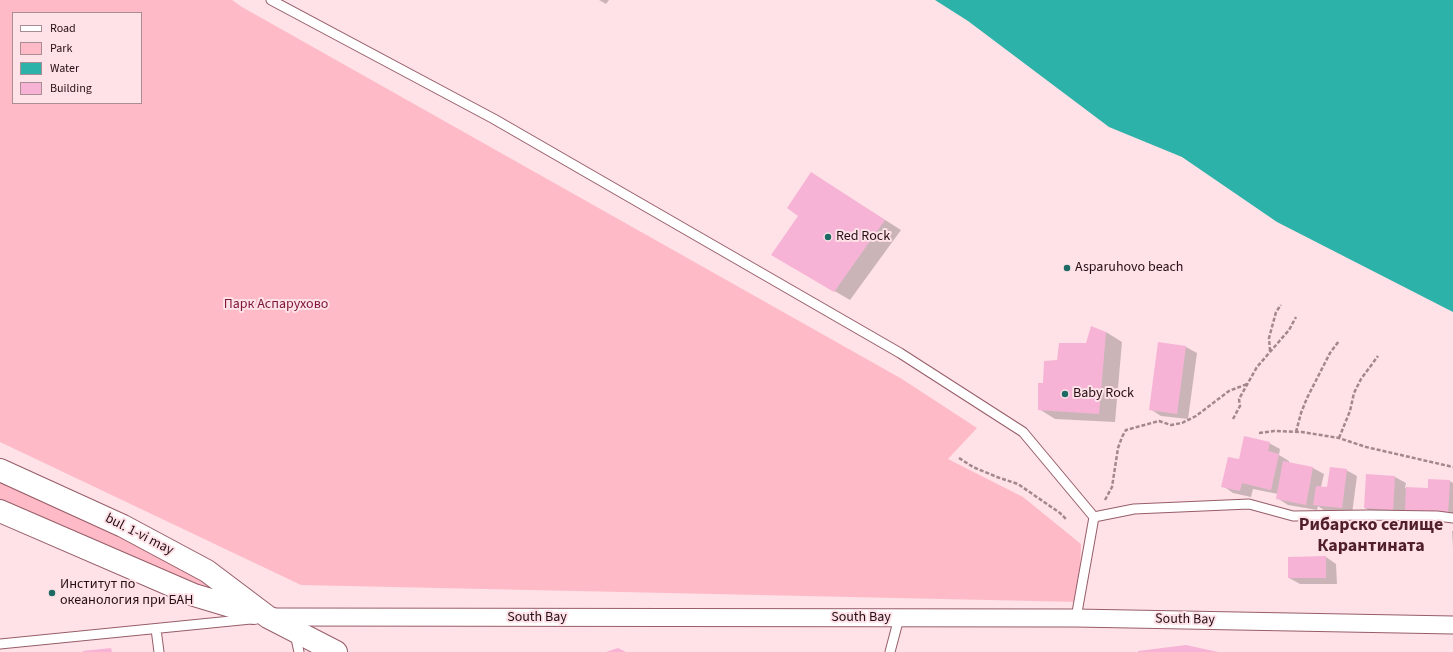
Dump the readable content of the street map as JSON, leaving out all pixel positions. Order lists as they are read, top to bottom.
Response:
{
  "streets": {
    "main road": ["bul. 1-vi may"],
    "street": ["South Bay"]
  },
  "crossings": [
    ["bul. 1-vi may", "South Bay"]
  ],
  "districts": ["Рибарско селище Карантината"],
  "parks": ["Парк Аспарухово"],
  "places": [
    "Red Rock",
    "Asparuhovo beach",
    "Baby Rock",
    "Институт по океанология при БАН"
  ],
  "legend": [
    "Road",
    "Park",
    "Water",
    "Building"
  ]
}
